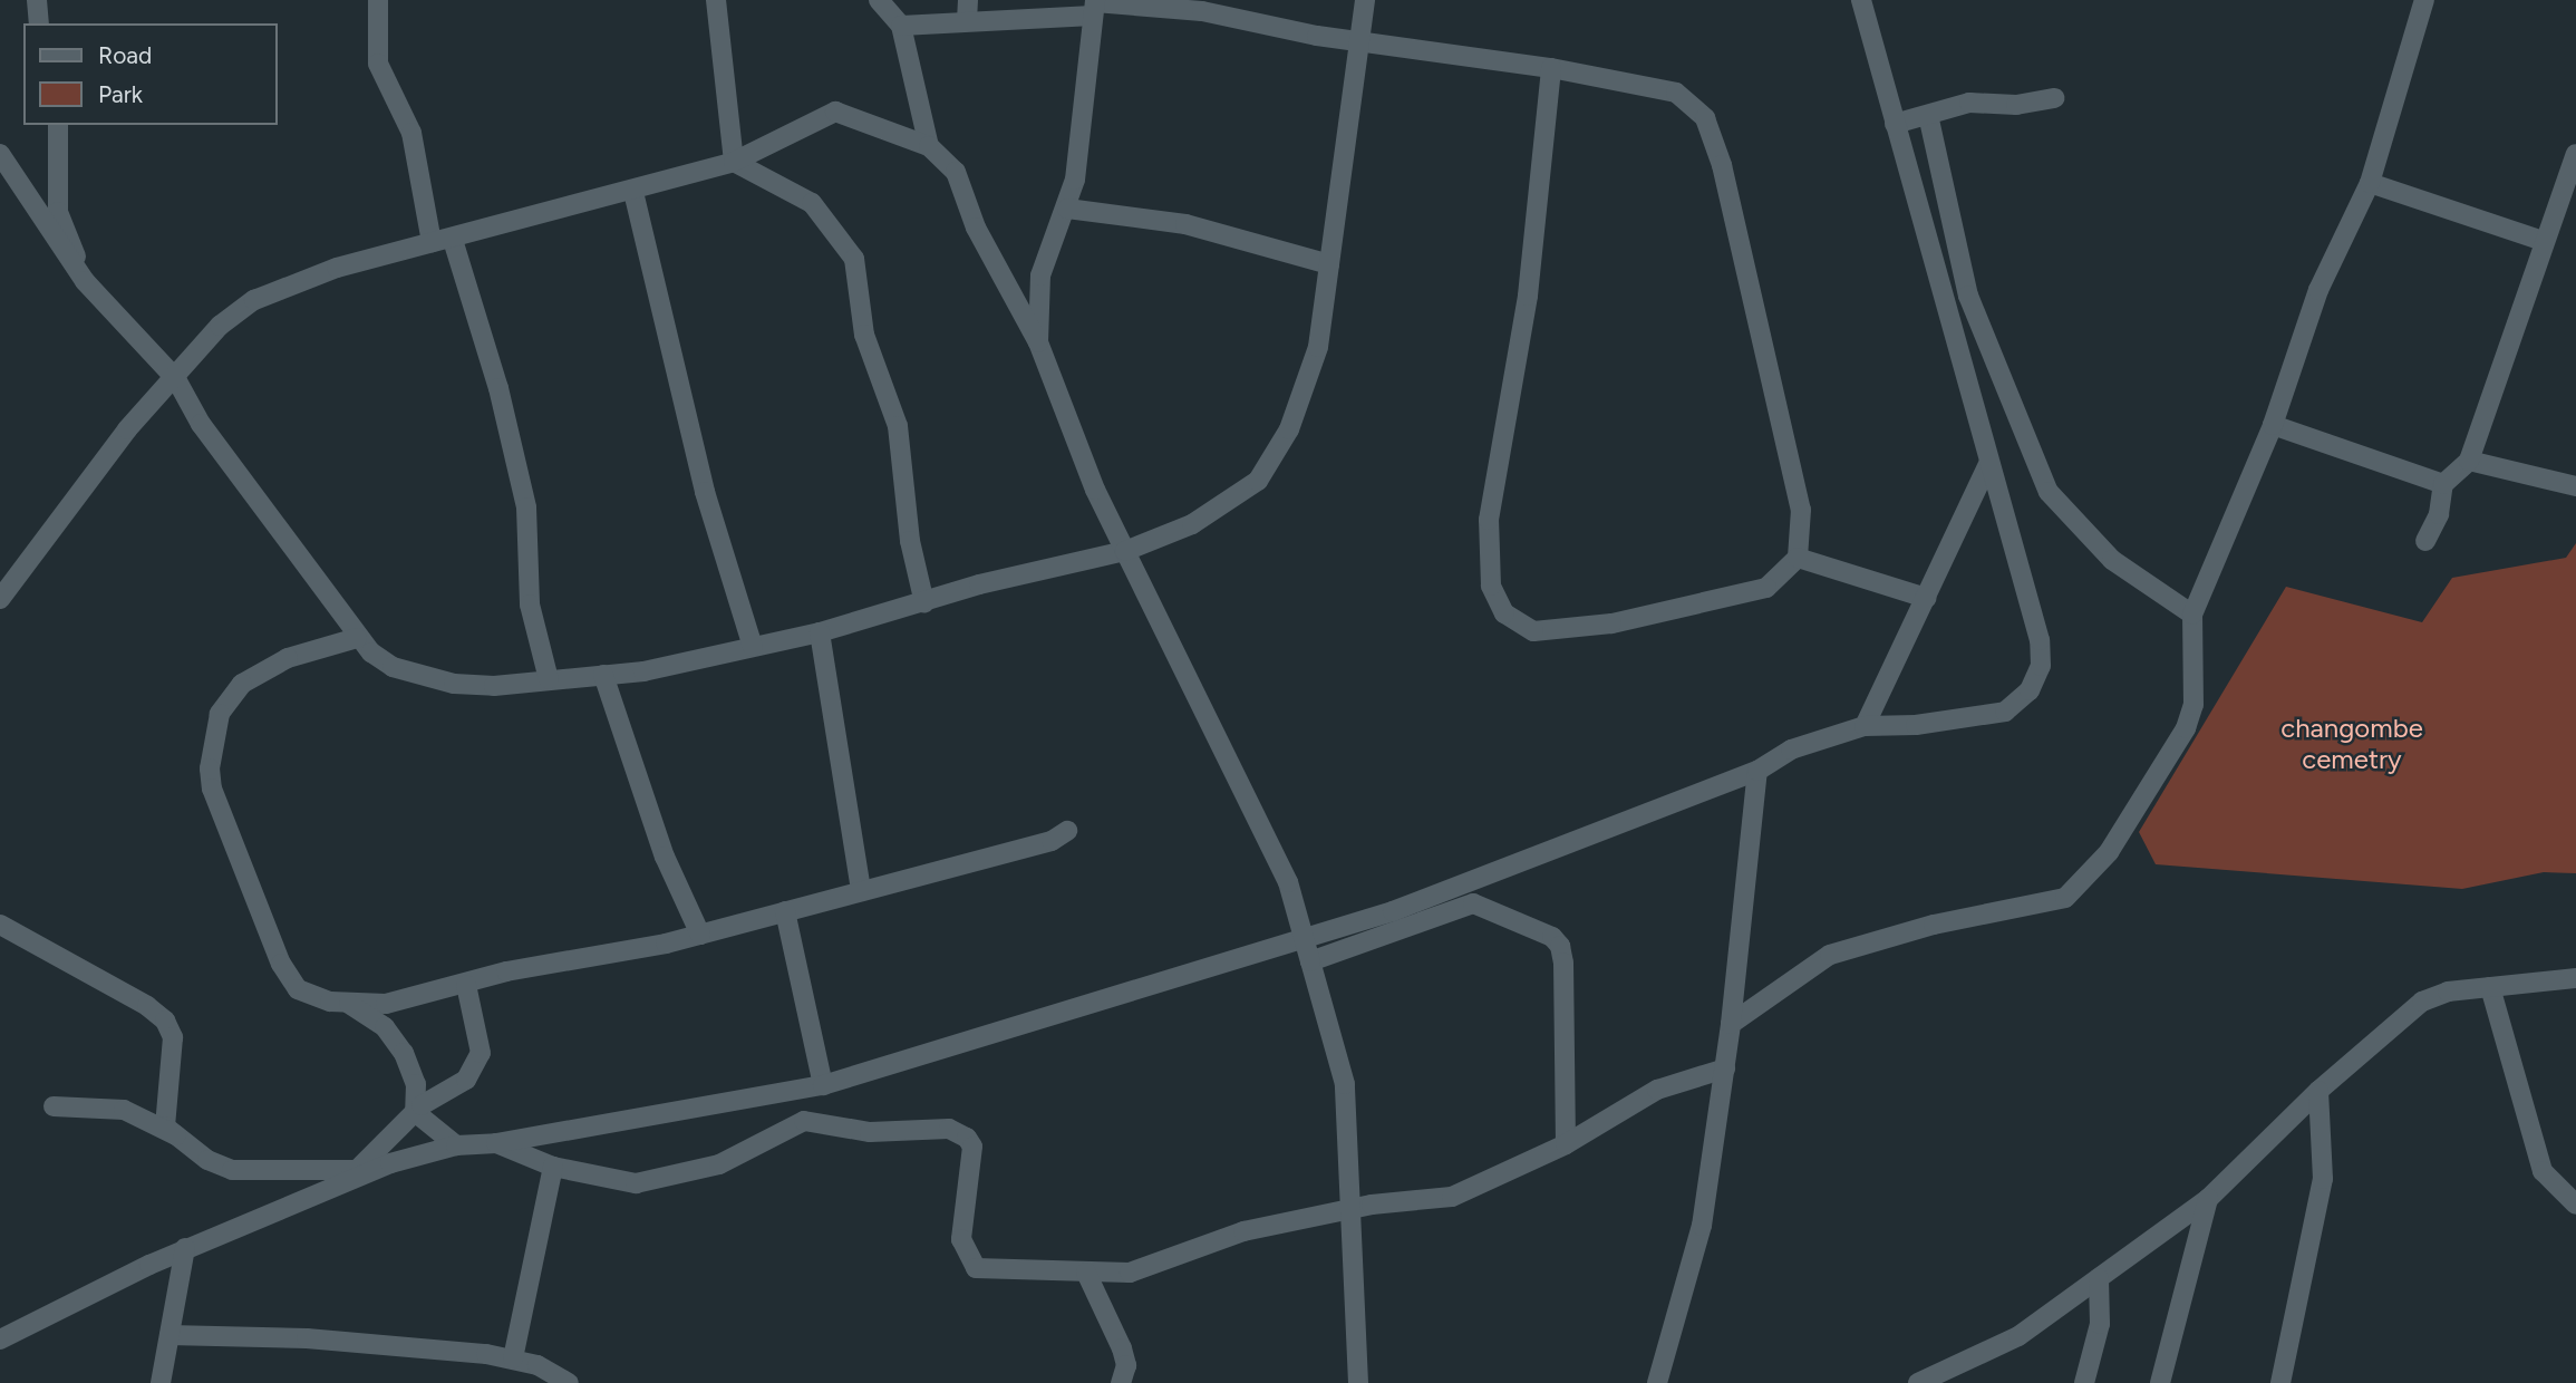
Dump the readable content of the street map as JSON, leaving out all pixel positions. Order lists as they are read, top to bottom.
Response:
{
  "parks": ["changombe cemetry"],
  "legend": ["Road", "Park"]
}
